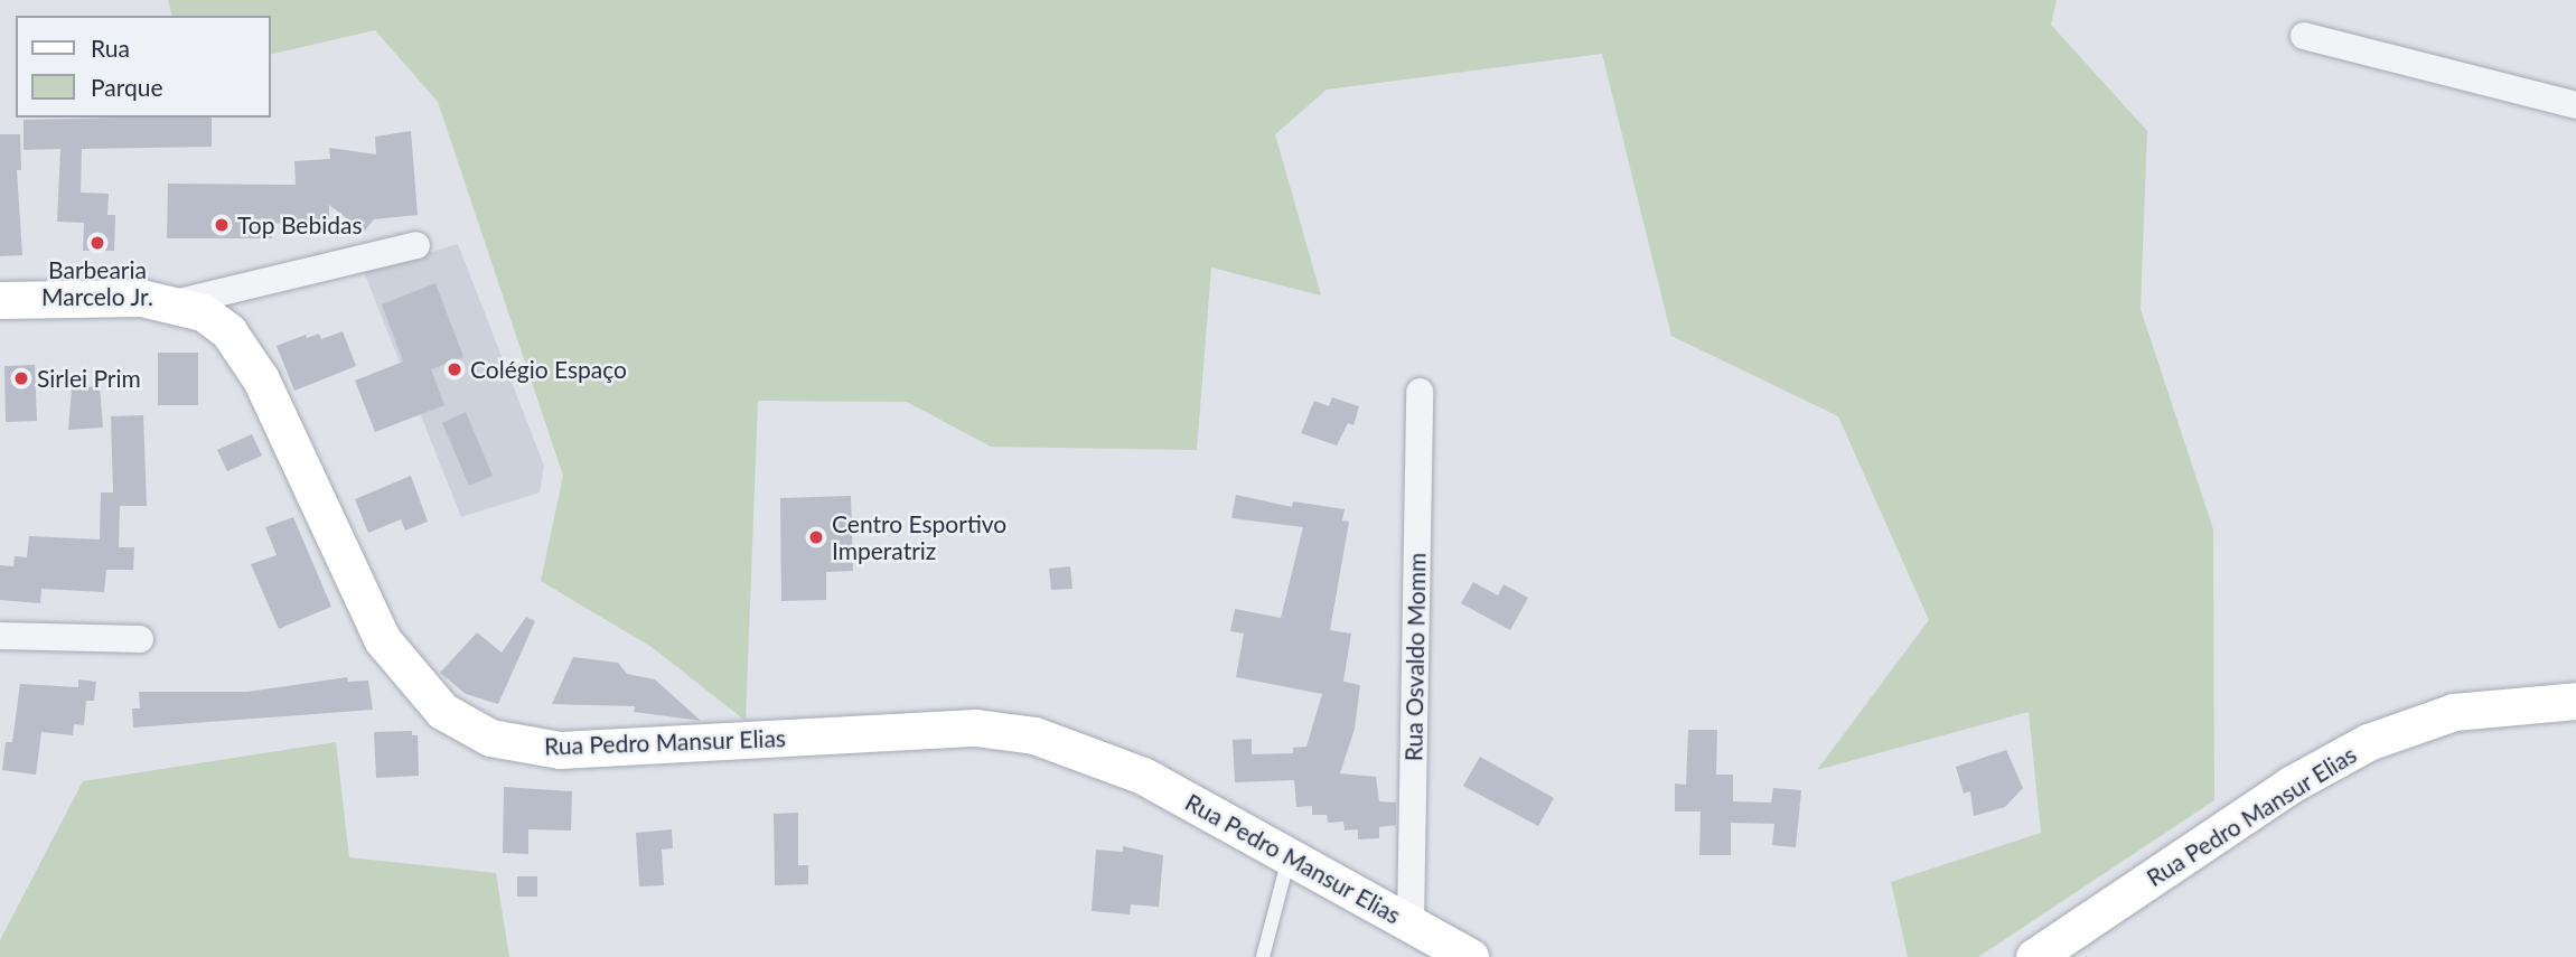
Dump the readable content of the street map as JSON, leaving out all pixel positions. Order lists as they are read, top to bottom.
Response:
{
  "streets": {
    "main road": ["Rua Pedro Mansur Elias"],
    "street": ["Rua Osvaldo Momm"]
  },
  "crossings": [
    ["Rua Osvaldo Momm", "Rua Pedro Mansur Elias"]
  ],
  "places": [
    "Top Bebidas",
    "Barbearia Marcelo Jr.",
    "Colégio Espaço",
    "Sirlei Prim",
    "Centro Esportivo Imperatriz"
  ],
  "legend": ["Rua", "Parque"]
}
